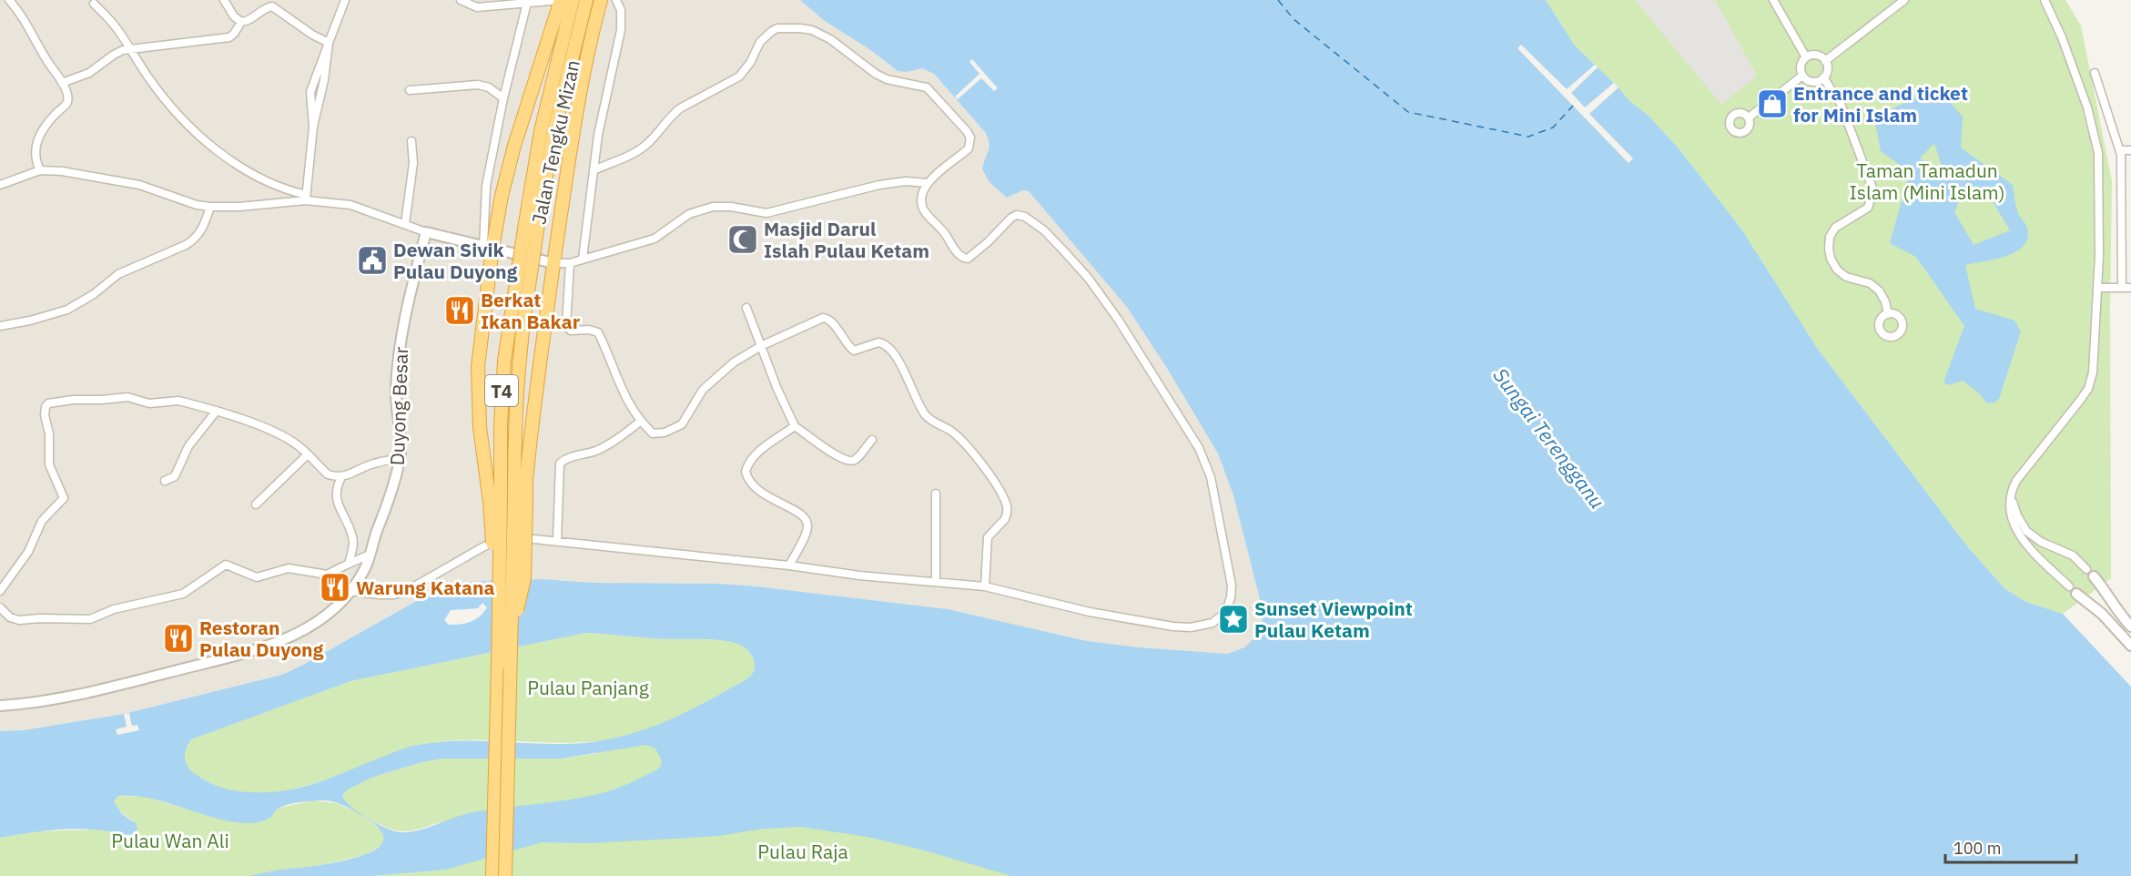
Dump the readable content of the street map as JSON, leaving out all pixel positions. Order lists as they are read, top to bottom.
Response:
{
  "streets": {
    "highway": ["Jalan Tengku Mizan", "T4"],
    "street": ["Duyong Besar"]
  },
  "crossings": [
    ["Jalan Tengku Mizan", "T4"]
  ],
  "water": ["Sungai Terengganu"],
  "parks": [
    "Taman Tamadun Islam (Mini Islam)",
    "Pulau Panjang",
    "Pulau Wan Ali",
    "Pulau Raja"
  ],
  "places": {
    "shop": ["Entrance and ticket for Mini Islam"],
    "mosque": ["Masjid Darul Islah Pulau Ketam"],
    "public building": ["Dewan Sivik Pulau Duyong"],
    "restaurant": ["Berkat Ikan Bakar", "Warung Katana", "Restoran Pulau Duyong"],
    "place": ["Sunset Viewpoint Pulau Ketam"]
  },
  "scale_bar": "100 m"
}
